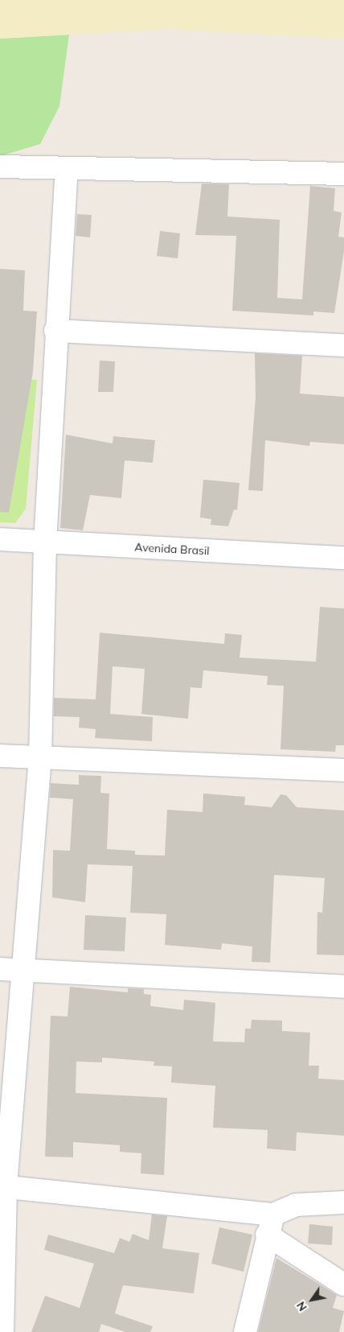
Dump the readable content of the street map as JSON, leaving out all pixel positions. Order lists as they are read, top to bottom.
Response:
{
  "streets": {
    "street": ["Avenida Brasil"]
  },
  "north": "bottom left"
}
